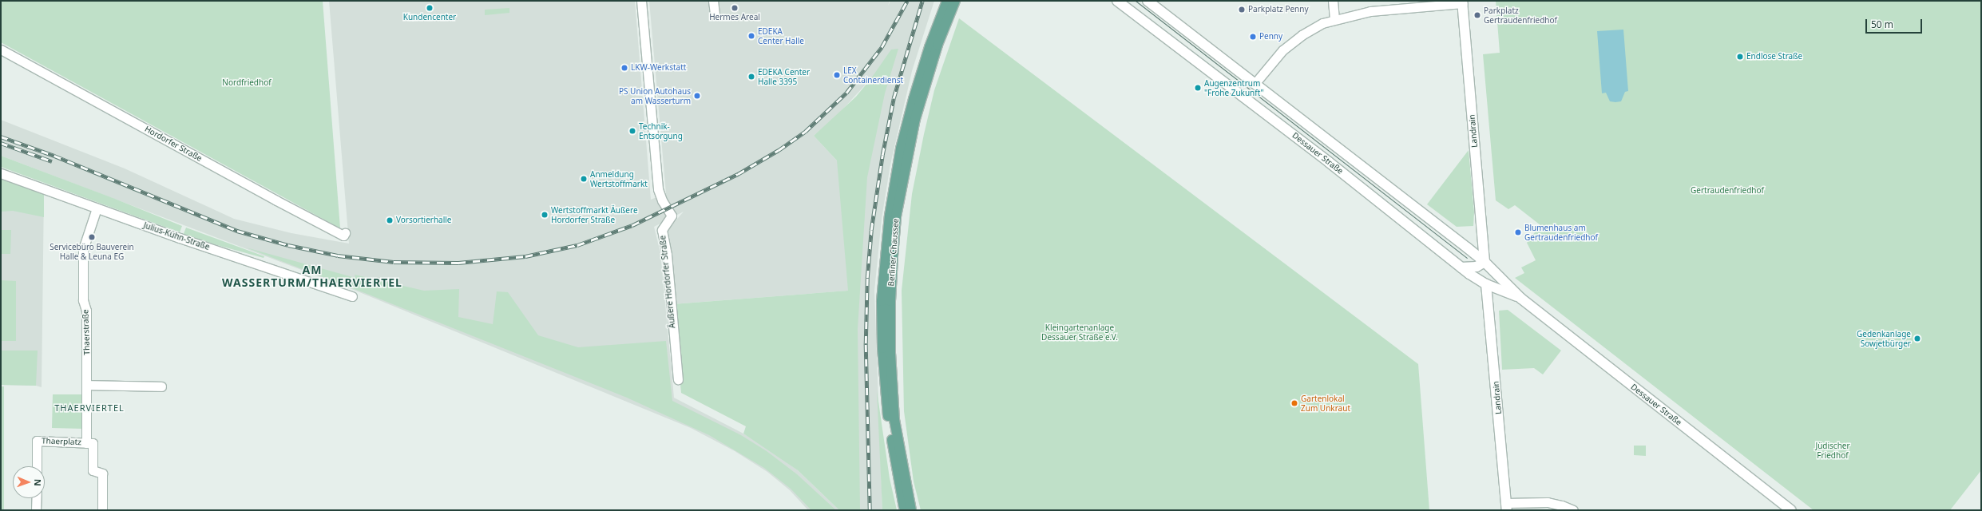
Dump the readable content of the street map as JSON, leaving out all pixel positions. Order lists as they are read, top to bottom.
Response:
{
  "streets": {
    "main road": ["Landrain", "Dessauer Straße", "Berliner Chaussee"],
    "street": [
      "Hordorfer Straße",
      "Julius-Kühn-Straße",
      "Äußere Hordorfer Straße",
      "Thaerstraße",
      "Thaerplatz"
    ]
  },
  "crossings": [
    ["Landrain", "Dessauer Straße"],
    ["Julius-Kühn-Straße", "Thaerstraße"],
    ["Thaerstraße", "Thaerplatz"]
  ],
  "districts": ["AM WASSERTURM/THAERVIERTEL", "THAERVIERTEL"],
  "parks": [
    "Nordfriedhof",
    "Gertraudenfriedhof",
    "Kleingartenanlage Dessauer Straße e.V.",
    "Jüdischer Friedhof"
  ],
  "places": [
    "Kundencenter",
    "Hermes Areal",
    "Parkplatz Penny",
    "Parkplatz Gertraudenfriedhof",
    "EDEKA Center Halle",
    "Penny",
    "Endlose Straße",
    "LKW-Werkstatt",
    "LEX Containerdienst",
    "EDEKA Center Halle 3395",
    "Augenzentrum \"Frohe Zukunft\"",
    "PS Union Autohaus am Wasserturm",
    "Technik- Entsorgung",
    "Anmeldung Wertstoffmarkt",
    "Wertstoffmarkt Äußere Hordorfer Straße",
    "Vorsortierhalle",
    "Blumenhaus am Gertraudenfriedhof",
    "Servicebüro Bauverein Halle & Leuna EG",
    "Gedenkanlage Sowjetbürger",
    "Gartenlokal Zum Unkraut"
  ],
  "scale_bar": "50 m",
  "north": "right"
}
